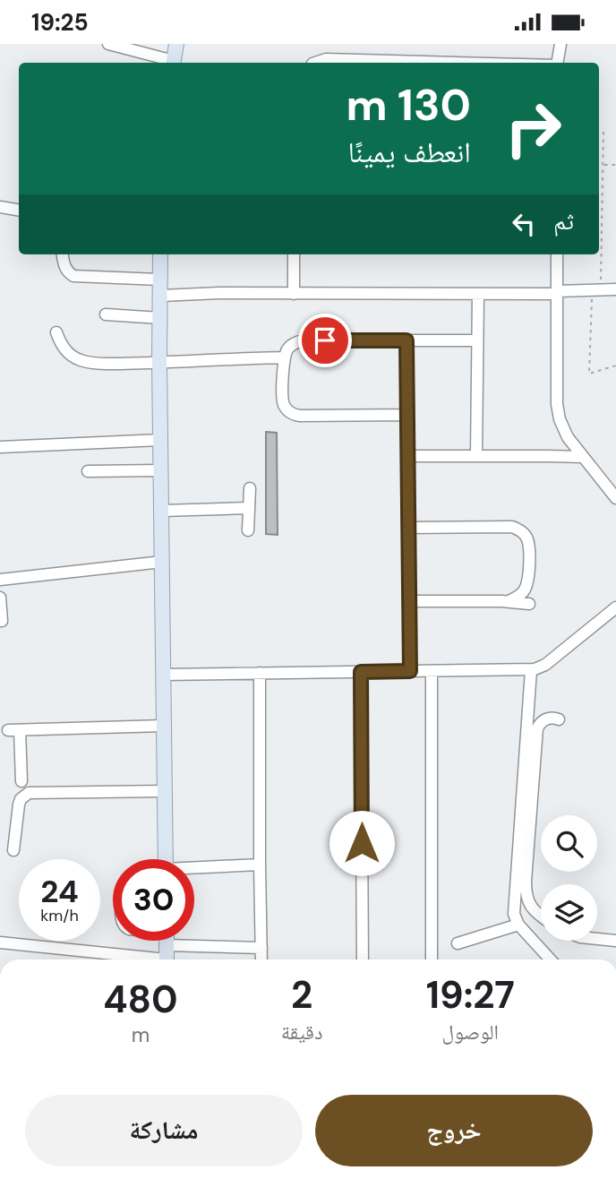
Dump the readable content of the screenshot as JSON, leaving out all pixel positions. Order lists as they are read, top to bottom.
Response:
{
  "page": {
    "status": "19:25",
    "turn": ["130 m", "انعطف يمينًا"],
    "then": "ثم",
    "speed": "24 km/h",
    "limit": "30",
    "eta": [
      "19:27",
      "الوصول",
      "2",
      "دقيقة",
      "480",
      "m"
    ],
    "buttons": ["خروج", "مشاركة"]
  }
}
